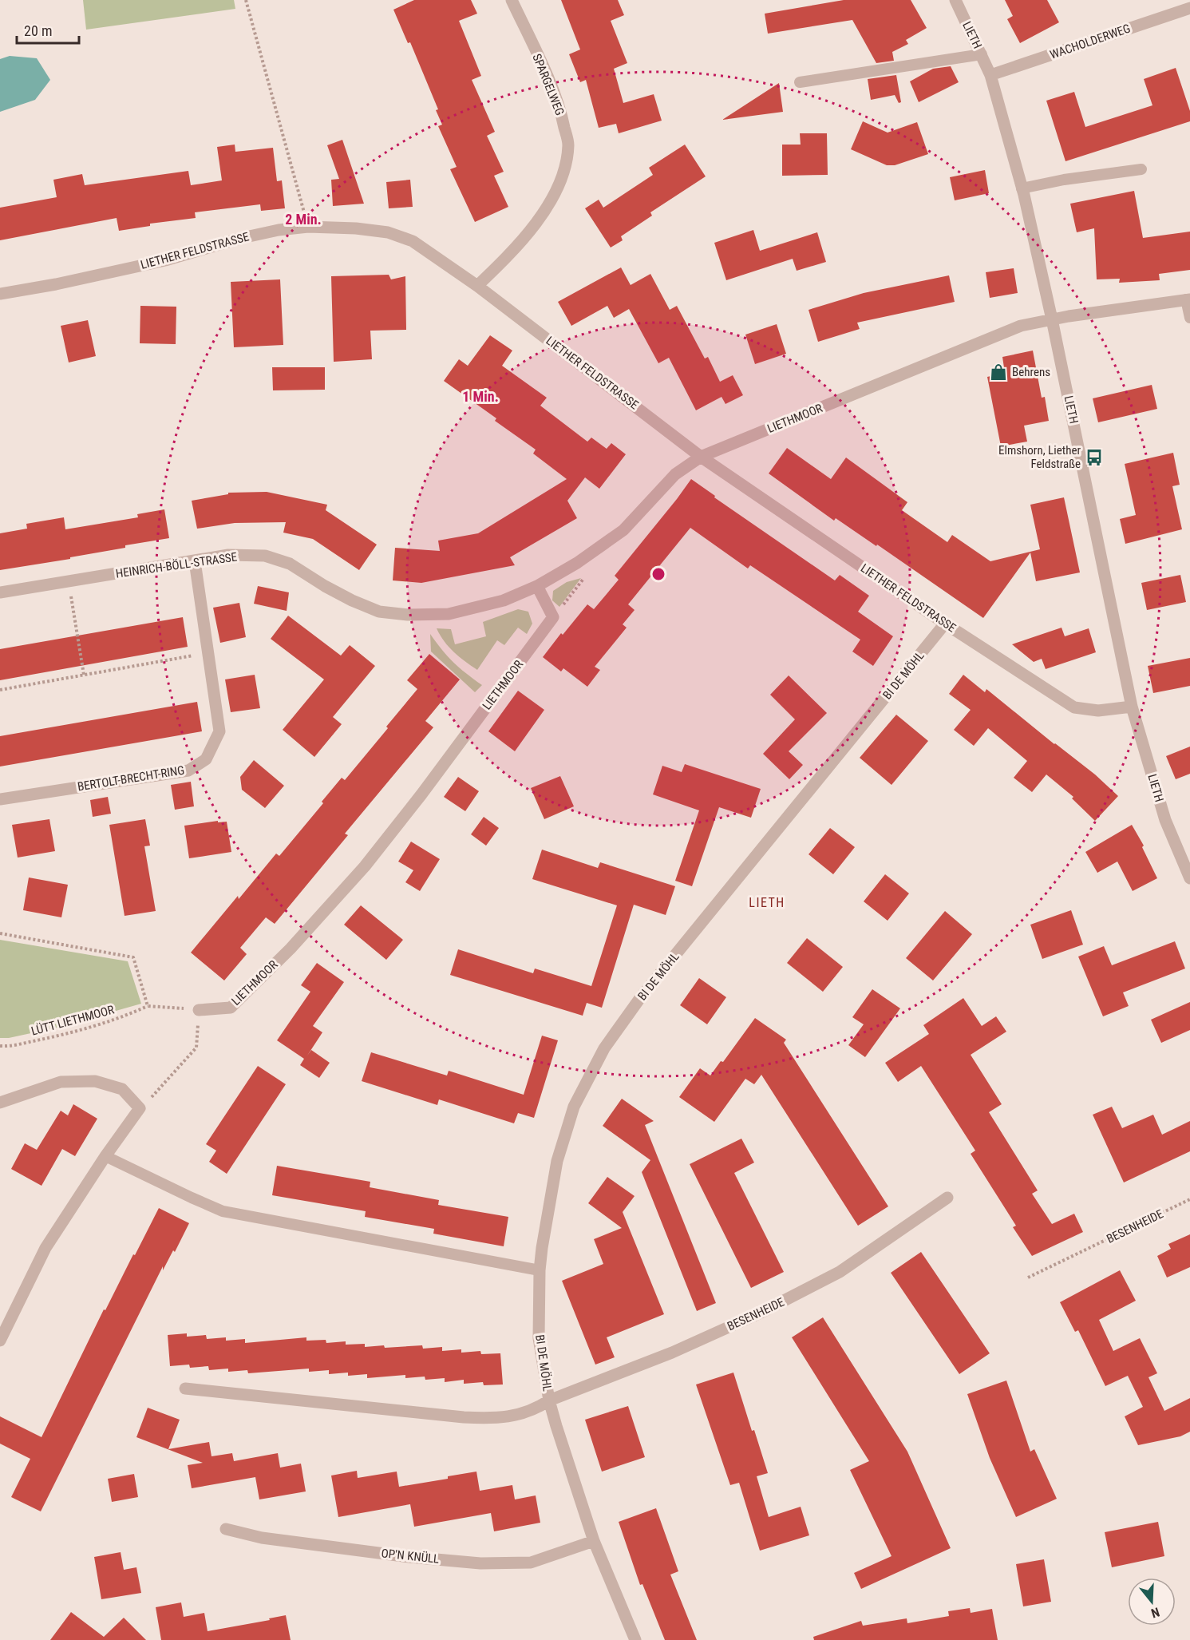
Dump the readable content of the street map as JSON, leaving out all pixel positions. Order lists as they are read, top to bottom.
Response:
{
  "streets": {
    "street": [
      "LIETH",
      "WACHOLDERWEG",
      "SPARGELWEG",
      "LIETHER FELDSTRASSE",
      "LIETHMOOR",
      "HEINRICH-BÖLL-STRASSE",
      "BI DE MÖHL",
      "BERTOLT-BRECHT-RING",
      "BESENHEIDE",
      "OP'N KNÜLL"
    ],
    "path": ["LÜTT LIETHMOOR"]
  },
  "crossings": [
    ["LIETH", "WACHOLDERWEG"],
    ["LIETH", "LIETHER FELDSTRASSE"],
    ["LIETH", "LIETHMOOR"],
    ["SPARGELWEG", "LIETHER FELDSTRASSE"],
    ["LIETHER FELDSTRASSE", "LIETHMOOR"],
    ["LIETHER FELDSTRASSE", "BI DE MÖHL"],
    ["LIETHMOOR", "HEINRICH-BÖLL-STRASSE"],
    ["HEINRICH-BÖLL-STRASSE", "BERTOLT-BRECHT-RING"],
    ["BI DE MÖHL", "BESENHEIDE"],
    ["BI DE MÖHL", "OP'N KNÜLL"]
  ],
  "districts": ["LIETH"],
  "places": {
    "shop": ["Behrens"],
    "bus stop": ["Elmshorn, Liether Feldstraße"]
  },
  "scale_bar": "20 m",
  "north": "bottom",
  "rings": ["2 Min.", "1 Min."]
}
